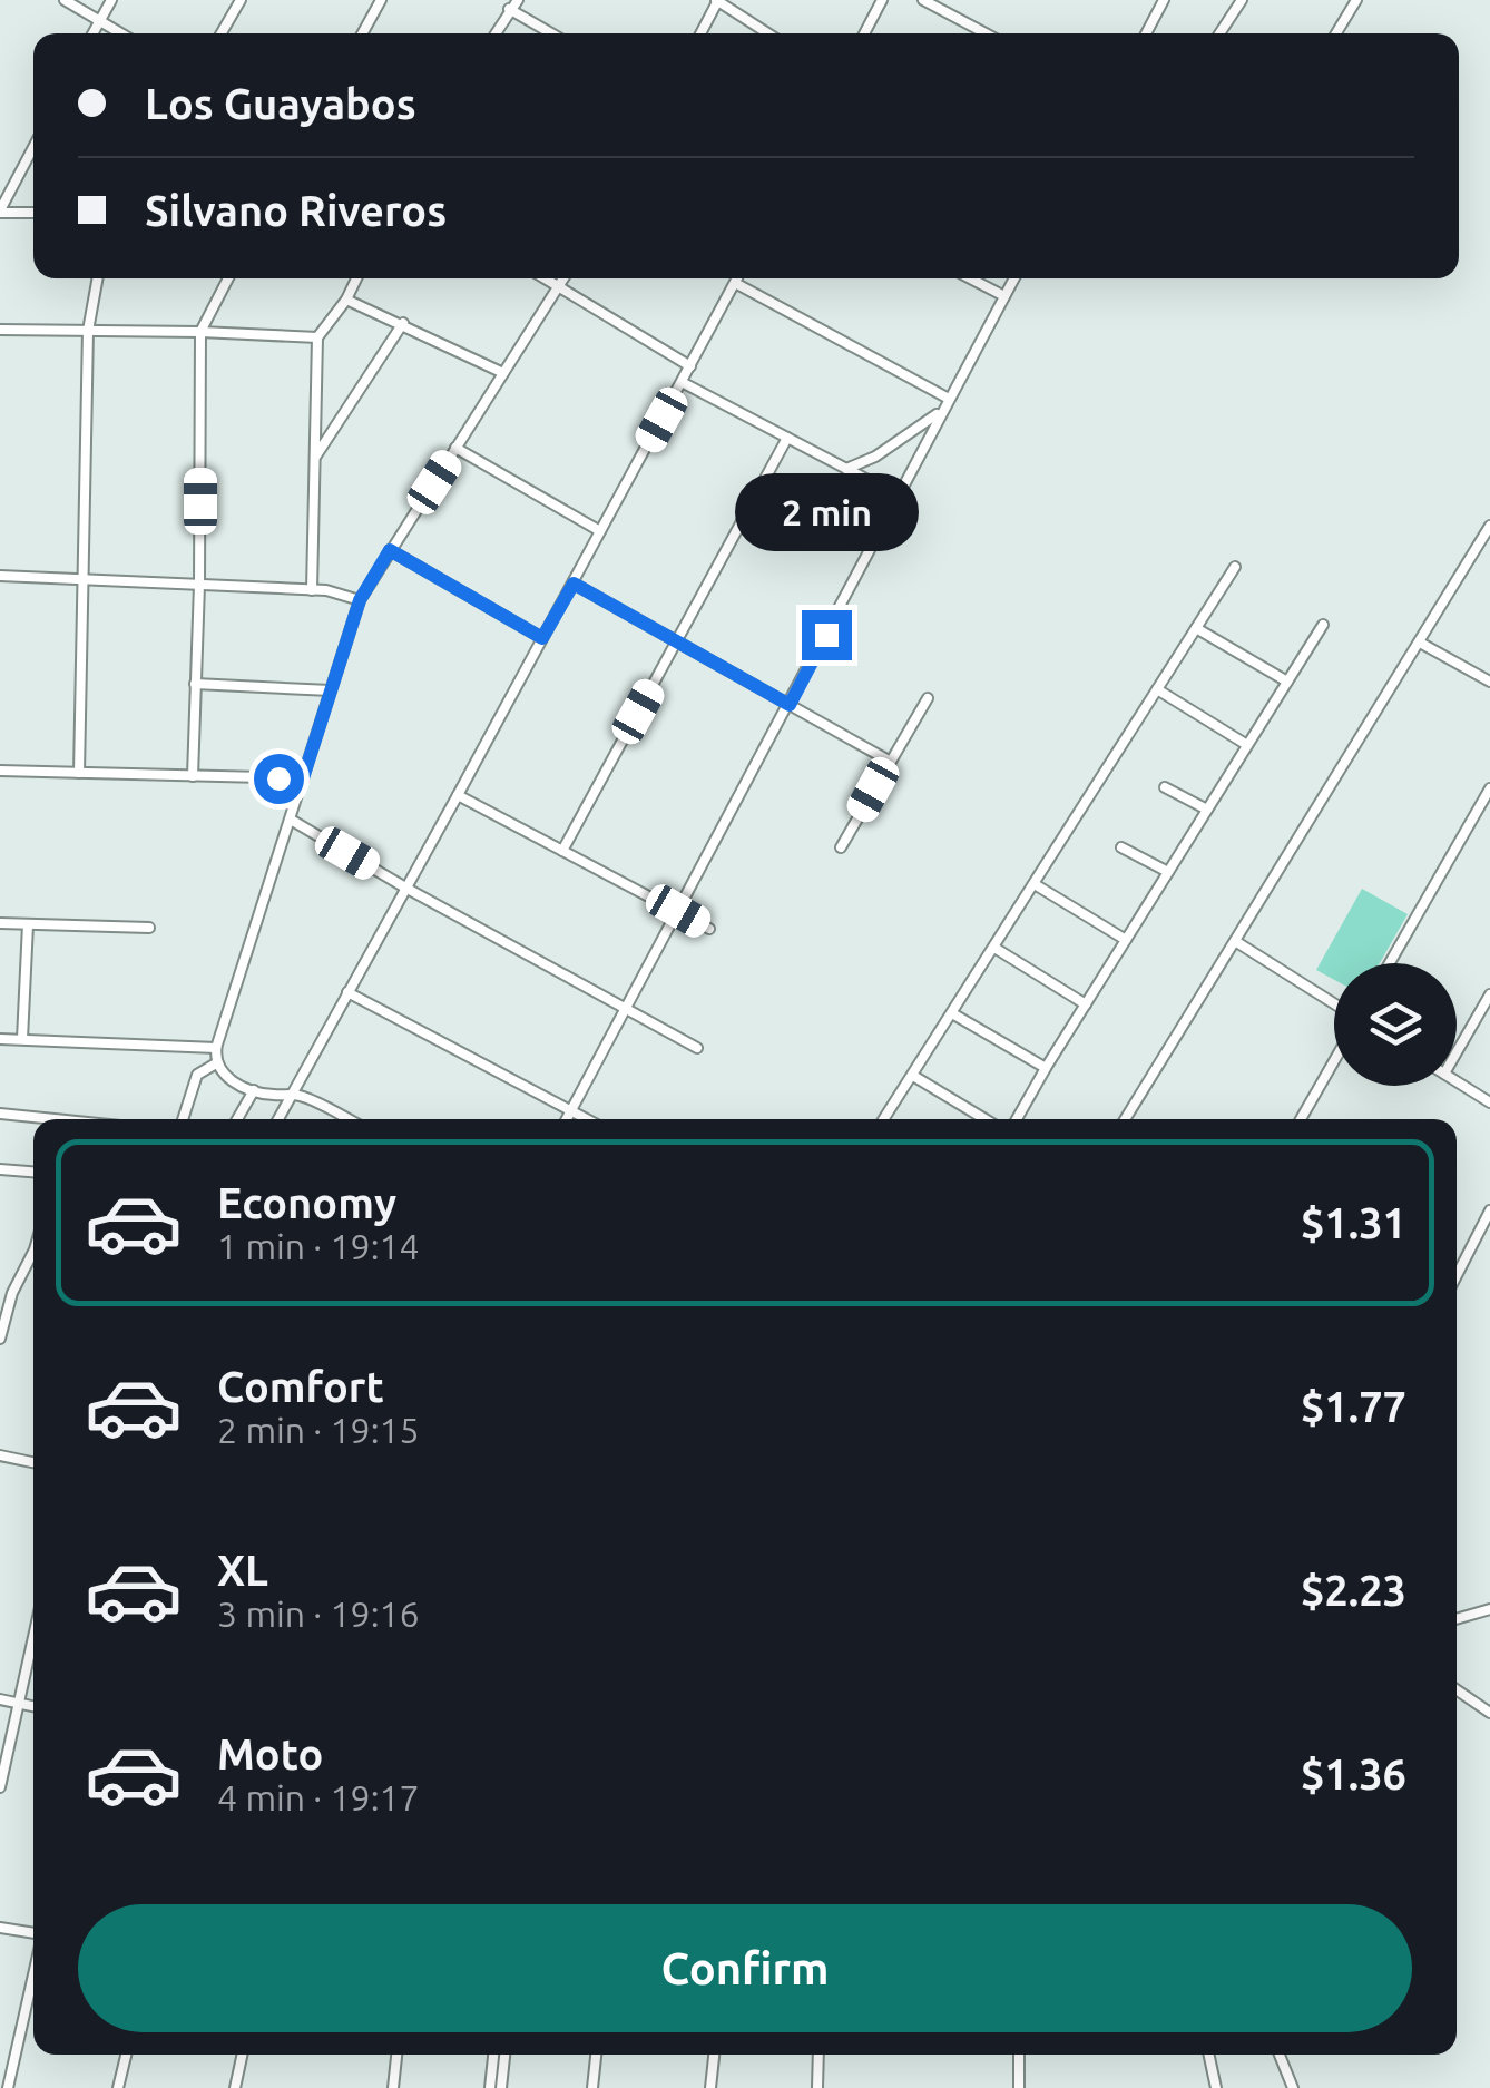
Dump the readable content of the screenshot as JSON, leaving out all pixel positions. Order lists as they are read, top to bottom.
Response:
{
  "page": {
    "banner": ["Los Guayabos", "Silvano Riveros"],
    "bubble": "2 min",
    "list": [
      {
        "name": "Economy",
        "note": "1 min · 19:14",
        "value": "$1.31"
      },
      {
        "name": "Comfort",
        "note": "2 min · 19:15",
        "value": "$1.77"
      },
      {
        "name": "XL",
        "note": "3 min · 19:16",
        "value": "$2.23"
      },
      {
        "name": "Moto",
        "note": "4 min · 19:17",
        "value": "$1.36"
      }
    ],
    "buttons": "Confirm"
  }
}
